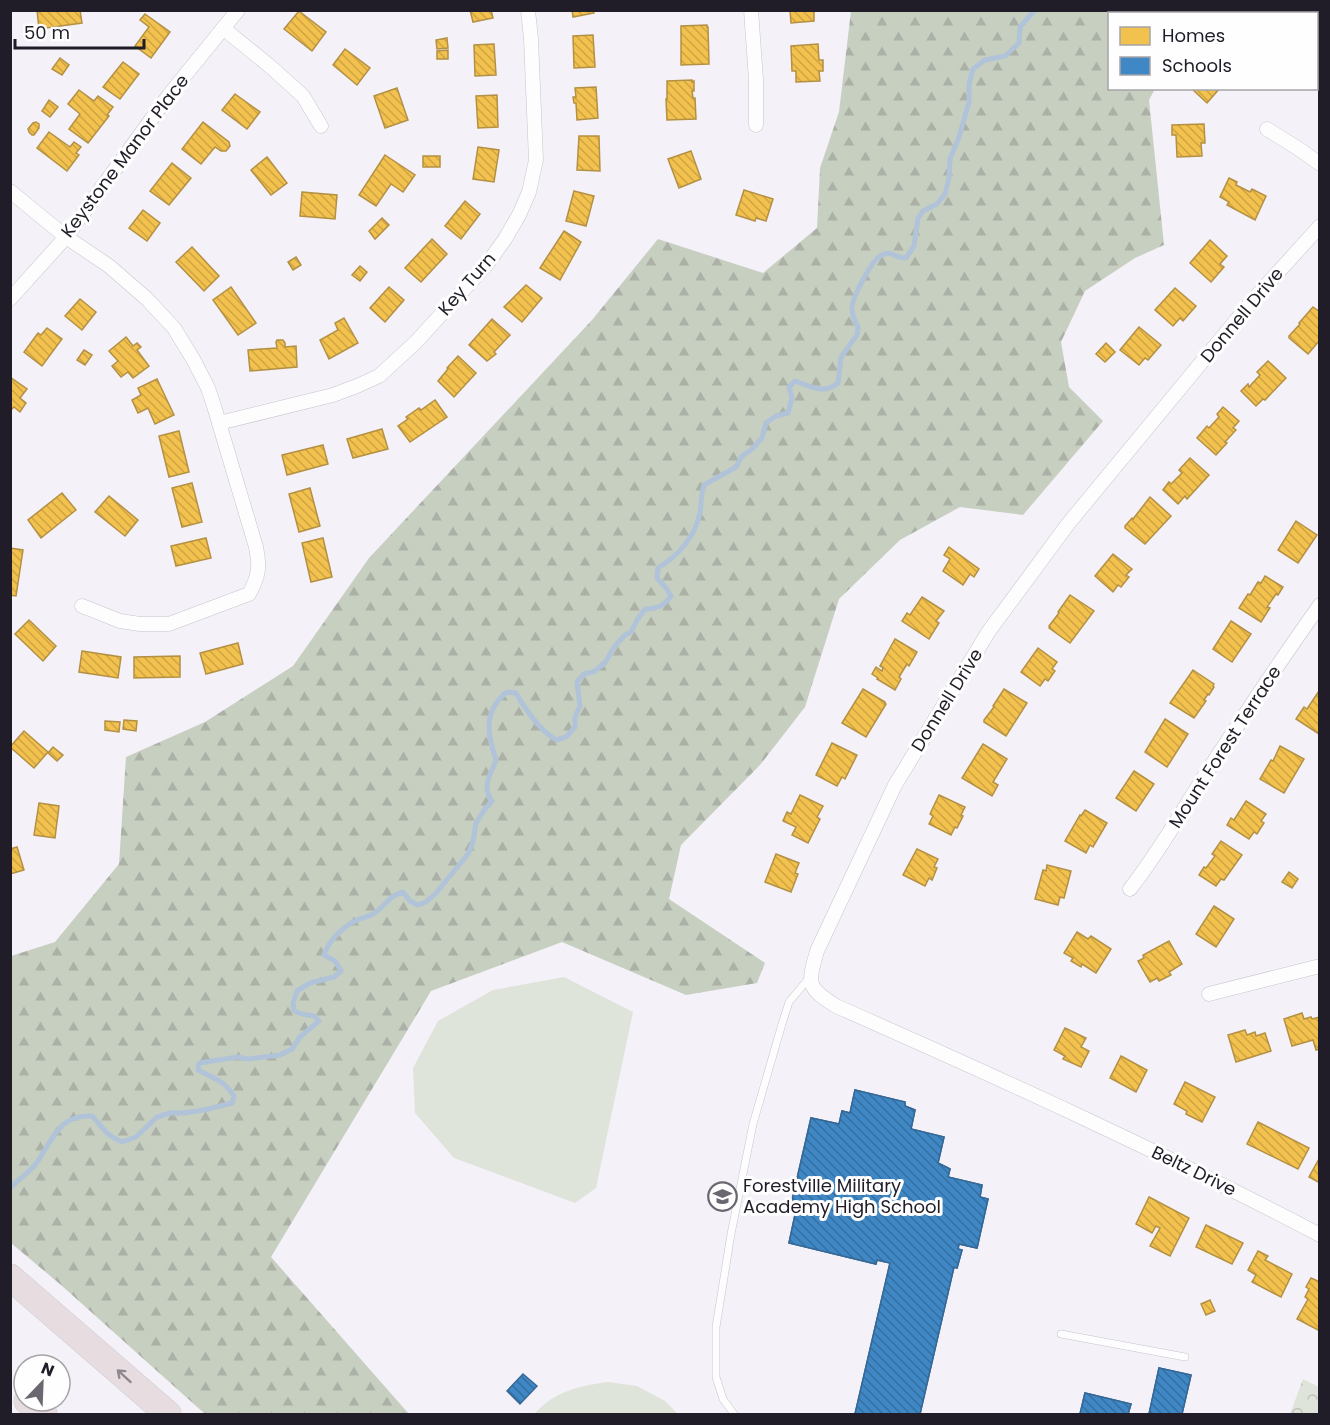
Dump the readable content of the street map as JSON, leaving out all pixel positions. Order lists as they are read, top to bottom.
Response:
{
  "streets": {
    "street": [
      "Keystone Manor Place",
      "Key Turn",
      "Donnell Drive",
      "Mount Forest Terrace",
      "Beltz Drive"
    ]
  },
  "crossings": [
    ["Donnell Drive", "Beltz Drive"]
  ],
  "places": {
    "school or university": ["Forestville Military Academy High School"]
  },
  "legend": ["Homes", "Schools"],
  "scale_bar": "50 m",
  "north": "top right"
}
